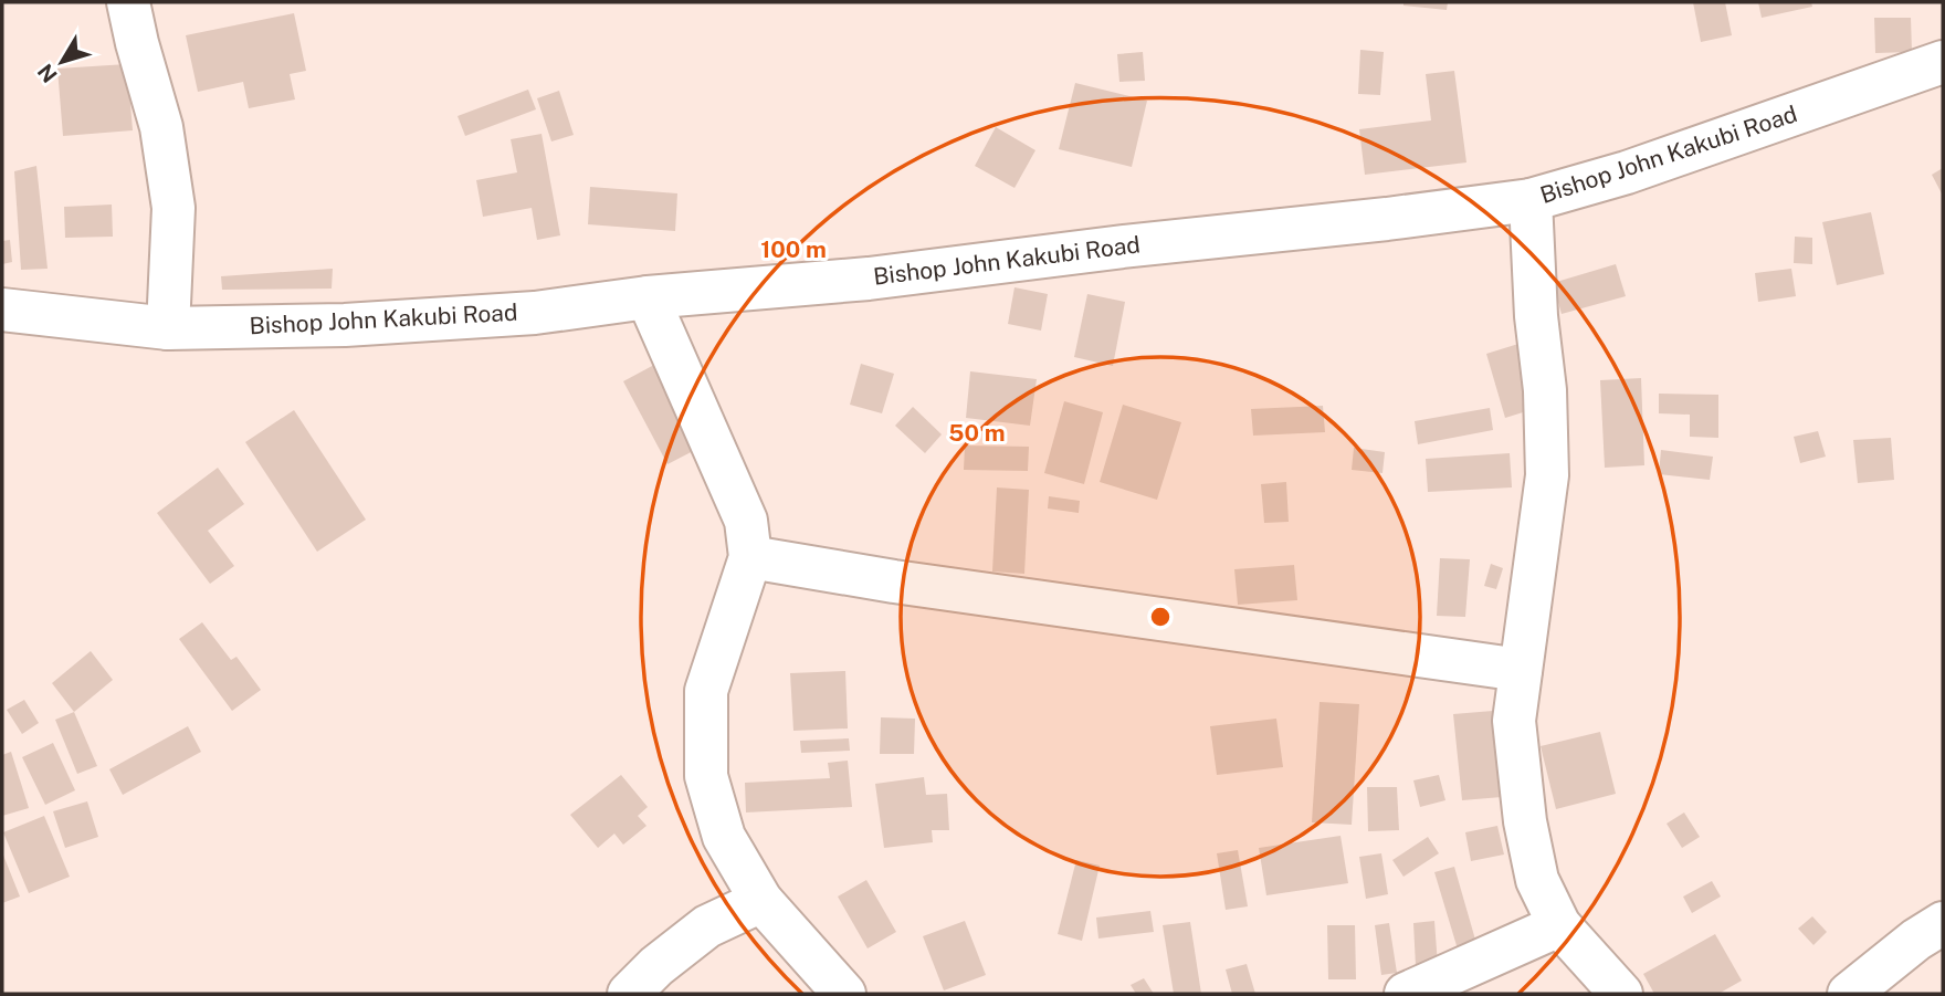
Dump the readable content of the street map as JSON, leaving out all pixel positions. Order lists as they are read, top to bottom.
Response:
{
  "streets": {
    "street": ["Bishop John Kakubi Road"]
  },
  "north": "bottom left",
  "rings": ["100 m", "50 m"]
}
